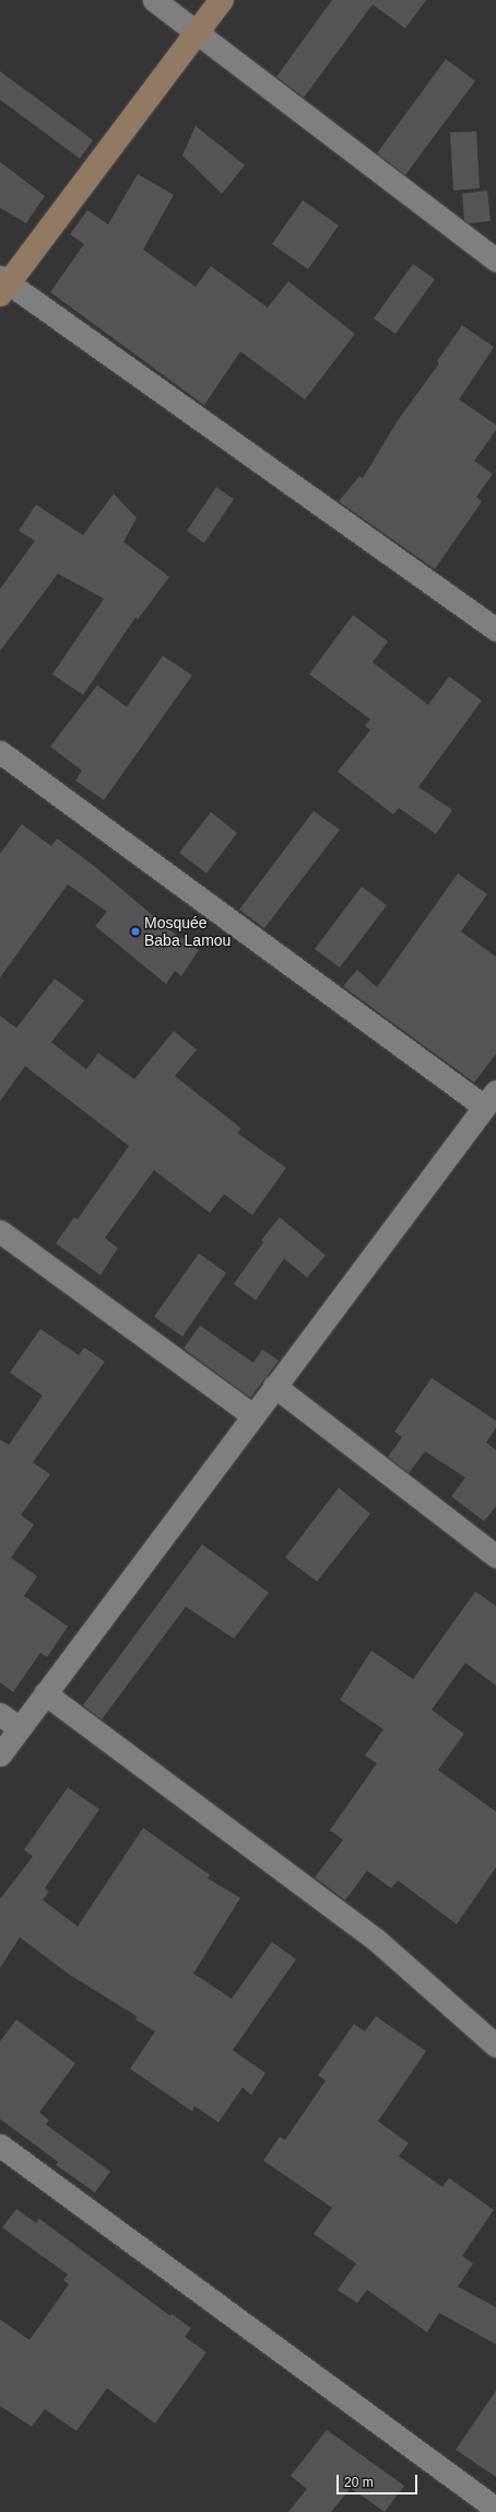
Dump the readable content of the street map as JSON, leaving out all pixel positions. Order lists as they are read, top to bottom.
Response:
{
  "places": ["Mosquée Baba Lamou"],
  "scale_bar": "20 m"
}
